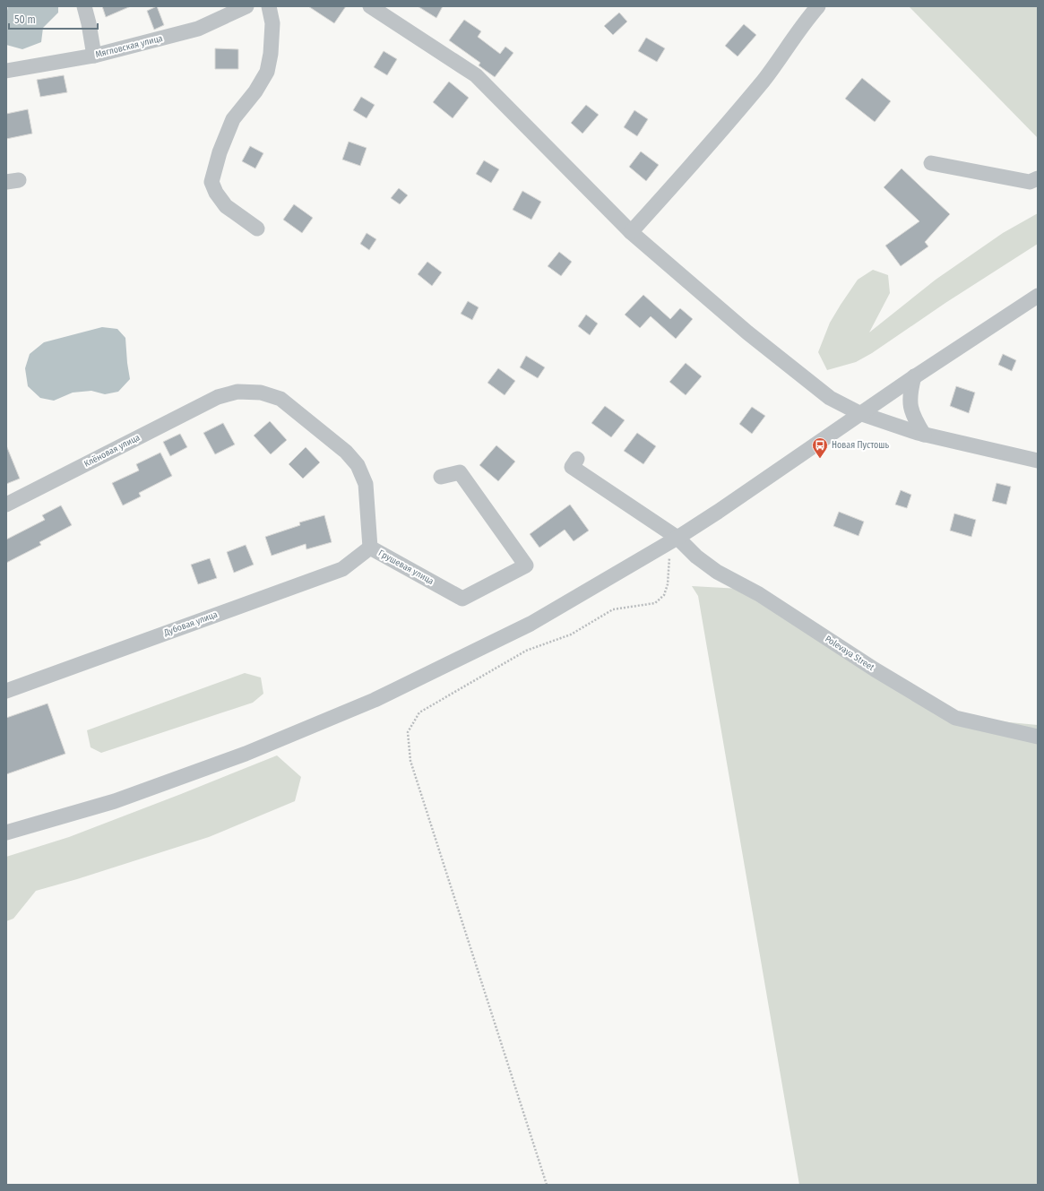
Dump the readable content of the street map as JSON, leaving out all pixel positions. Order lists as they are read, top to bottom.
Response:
{
  "streets": {
    "street": [
      "Мягловская улица",
      "Клёновая улица",
      "Грушевая улица",
      "Дубовая улица",
      "Polevaya Street"
    ]
  },
  "crossings": [
    ["Клёновая улица", "Грушевая улица"],
    ["Грушевая улица", "Дубовая улица"]
  ],
  "places": {
    "bus stop": ["Новая Пустошь"]
  },
  "scale_bar": "50 m"
}
